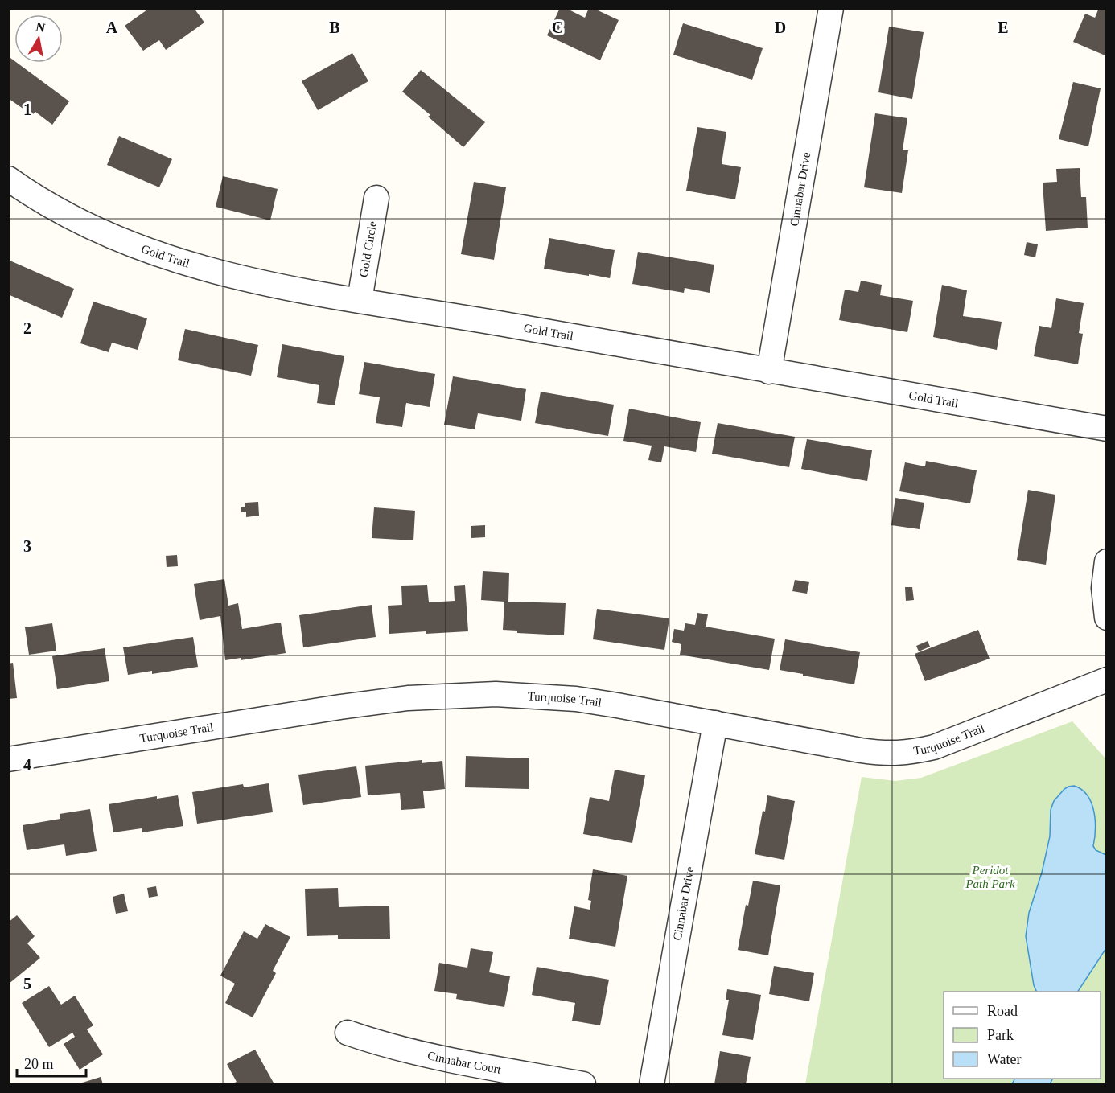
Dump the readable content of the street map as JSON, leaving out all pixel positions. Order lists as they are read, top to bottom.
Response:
{
  "streets": {
    "street": [
      "Cinnabar Drive",
      "Gold Circle",
      "Gold Trail",
      "Turquoise Trail",
      "Cinnabar Court"
    ]
  },
  "crossings": [
    ["Cinnabar Drive", "Gold Trail"],
    ["Cinnabar Drive", "Turquoise Trail"],
    ["Gold Circle", "Gold Trail"]
  ],
  "parks": ["Peridot Path Park"],
  "legend": ["Road", "Park", "Water"],
  "scale_bar": "20 m",
  "north": "top",
  "grid": {
    "columns": [
      "A",
      "B",
      "C",
      "D",
      "E"
    ],
    "rows": [
      "1",
      "2",
      "3",
      "4",
      "5"
    ]
  }
}
